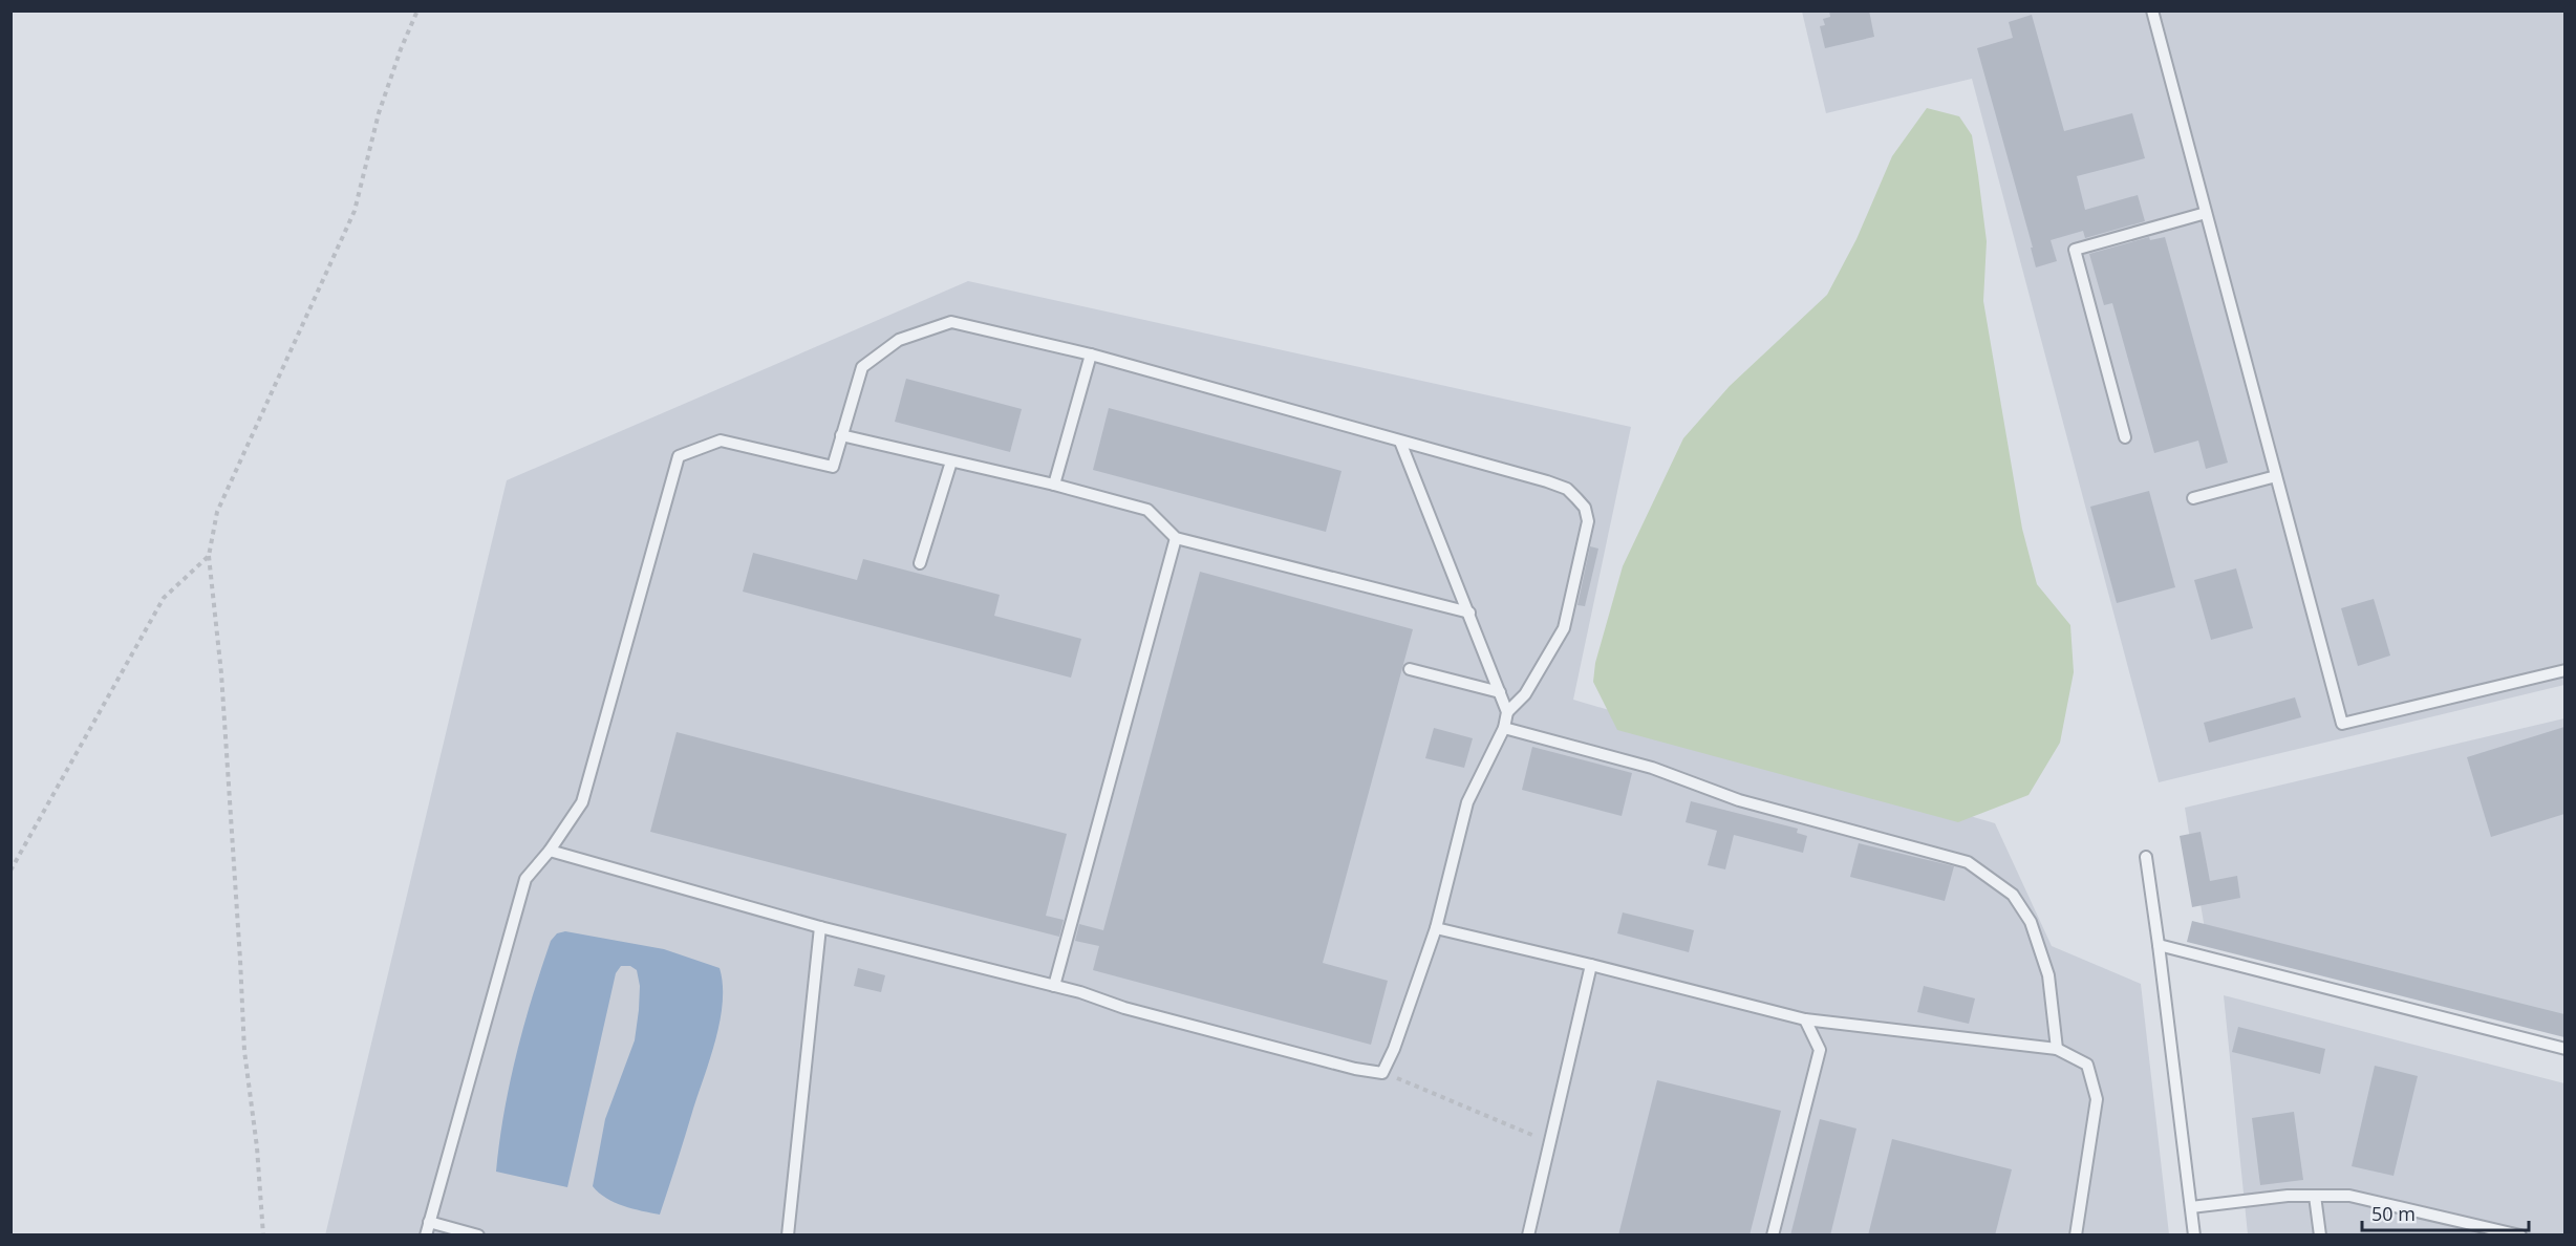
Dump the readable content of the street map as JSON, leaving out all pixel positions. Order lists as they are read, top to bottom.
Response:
{
  "scale_bar": "50 m"
}
